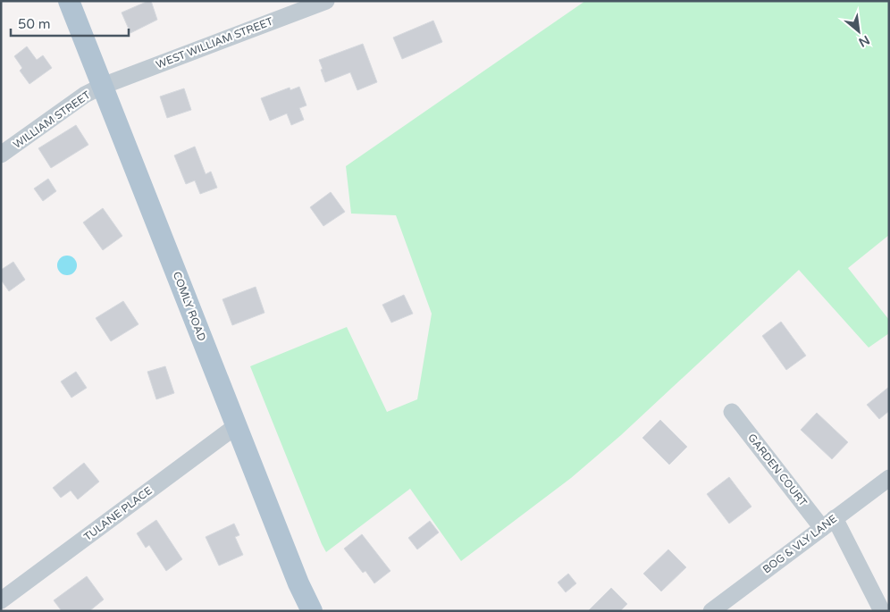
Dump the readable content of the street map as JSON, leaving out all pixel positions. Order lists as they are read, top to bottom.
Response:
{
  "streets": {
    "main road": ["COMLY ROAD"],
    "street": [
      "WEST WILLIAM STREET",
      "WILLIAM STREET",
      "GARDEN COURT",
      "TULANE PLACE",
      "BOG & VLY LANE"
    ]
  },
  "crossings": [
    ["WEST WILLIAM STREET", "WILLIAM STREET"],
    ["WEST WILLIAM STREET", "COMLY ROAD"],
    ["WILLIAM STREET", "COMLY ROAD"],
    ["COMLY ROAD", "TULANE PLACE"],
    ["GARDEN COURT", "BOG & VLY LANE"]
  ],
  "scale_bar": "50 m",
  "north": "bottom right"
}
